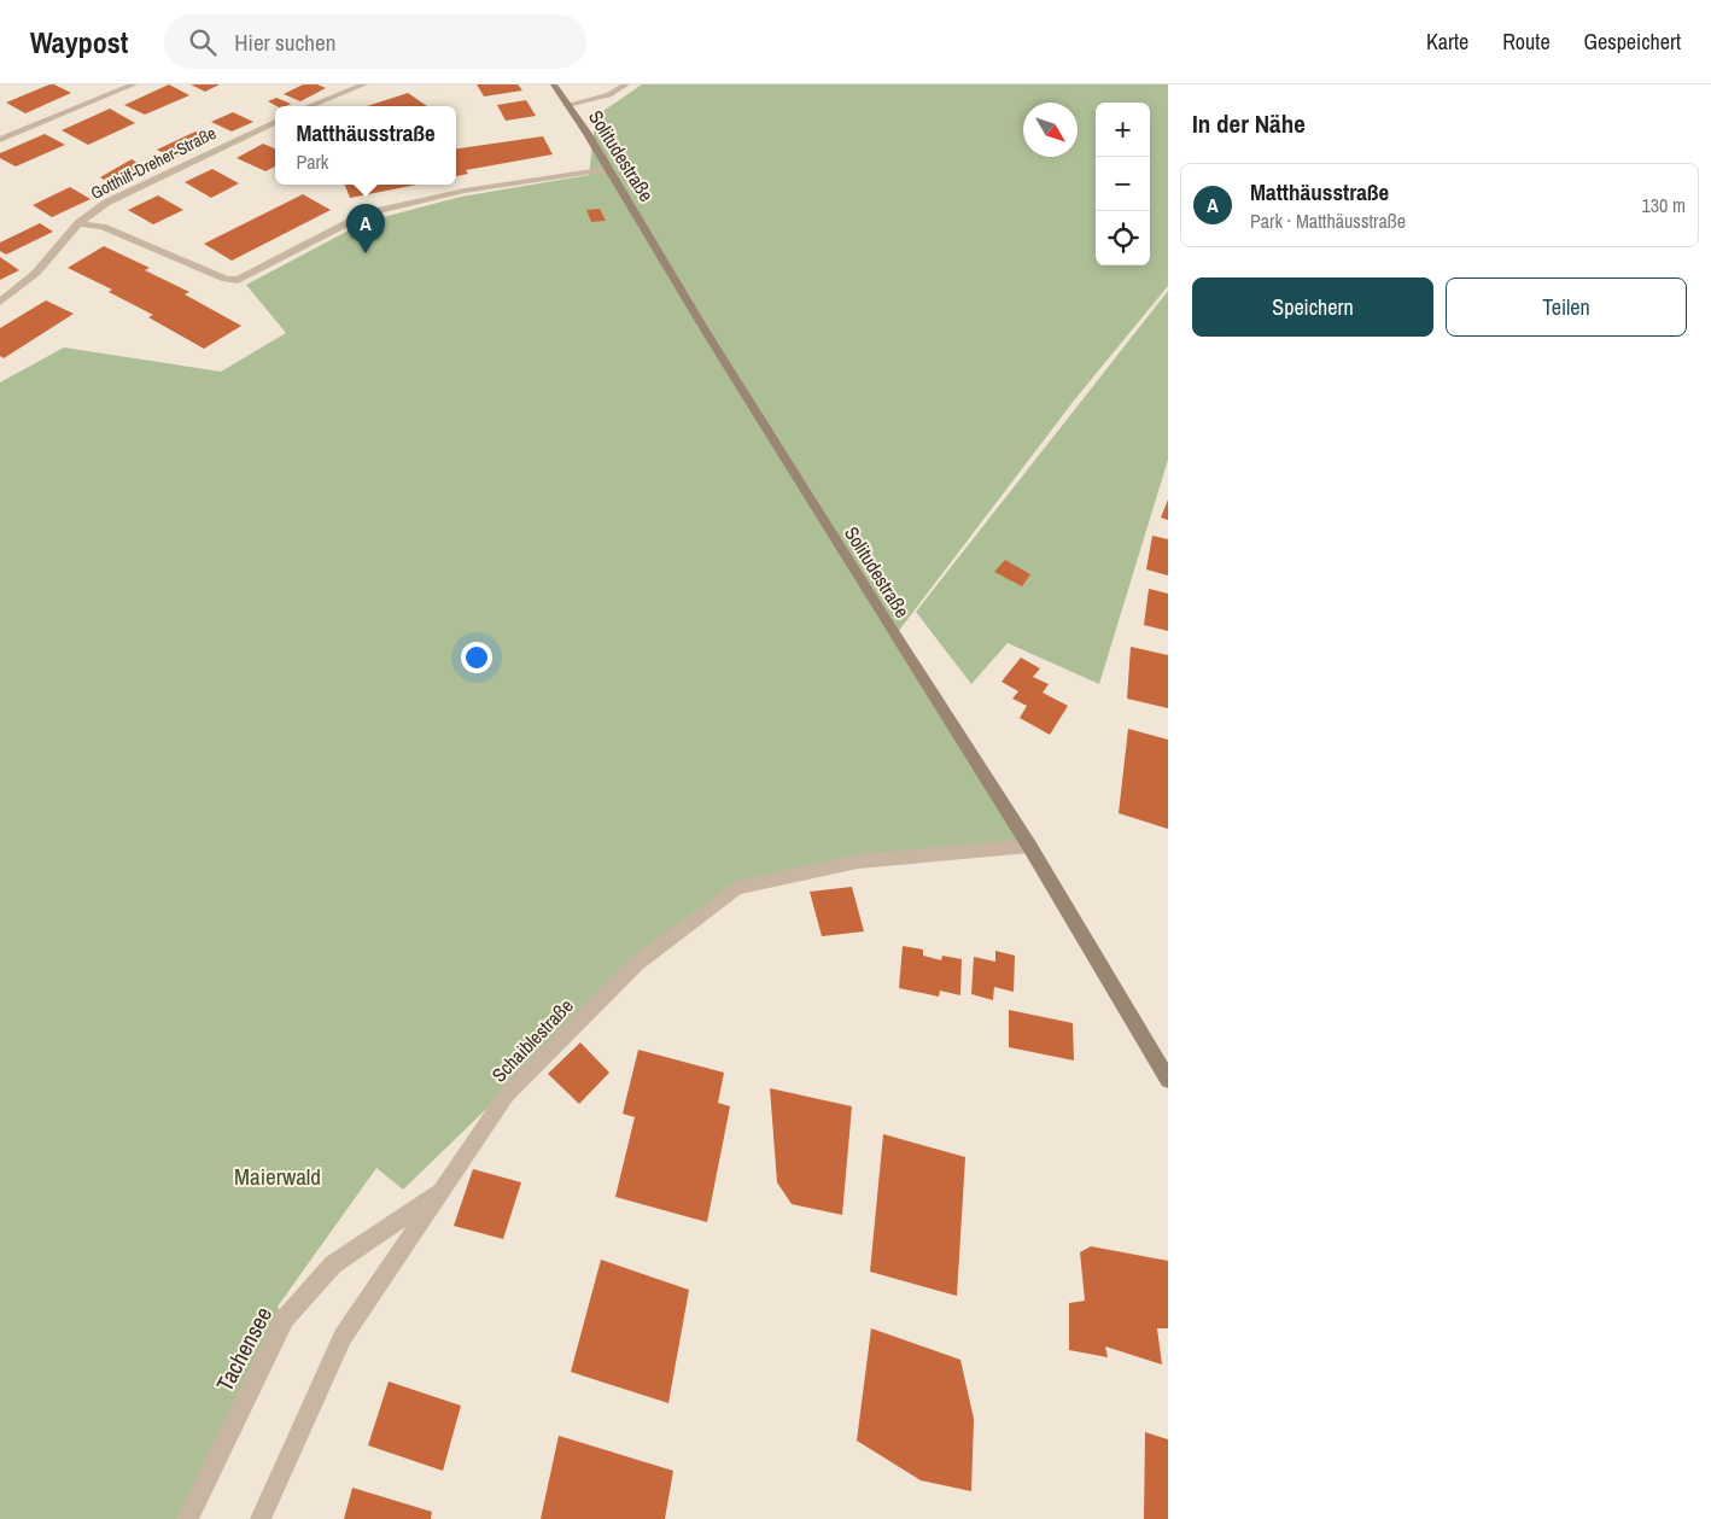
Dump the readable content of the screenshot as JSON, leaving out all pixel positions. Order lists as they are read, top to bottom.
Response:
{
  "streets": {
    "main road": ["Solitudestraße"],
    "street": ["Gotthilf-Dreher-Straße", "Schaiblestraße", "Tachensee"]
  },
  "crossings": [
    ["Solitudestraße", "Schaiblestraße"],
    ["Schaiblestraße", "Tachensee"]
  ],
  "parks": ["Maierwald"],
  "north": "bottom right",
  "page": {
    "header": "Waypost",
    "search": "Hier suchen",
    "nav": ["Karte", "Route", "Gespeichert"],
    "heading": "In der Nähe",
    "map_buttons": ["+", "−"],
    "popup": ["Matthäusstraße", "Park"],
    "list": [
      {
        "mark": "A",
        "name": "Matthäusstraße",
        "note": "Park · Matthäusstraße",
        "value": "130 m"
      }
    ],
    "pins": "A",
    "buttons": ["Speichern", "Teilen"]
  }
}
